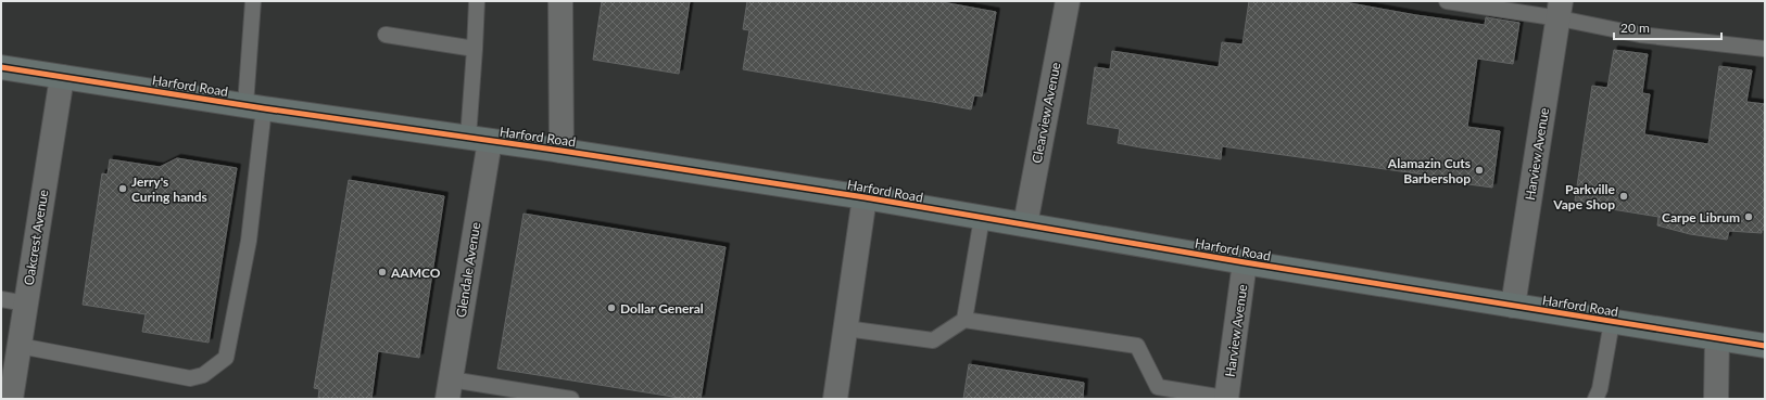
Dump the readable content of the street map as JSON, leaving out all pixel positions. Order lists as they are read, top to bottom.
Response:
{
  "streets": {
    "main road": ["Harford Road"],
    "street": [
      "Clearview Avenue",
      "Harview Avenue",
      "Oakcrest Avenue",
      "Glendale Avenue"
    ]
  },
  "crossings": [
    ["Harford Road", "Clearview Avenue"],
    ["Harford Road", "Harview Avenue"],
    ["Harford Road", "Oakcrest Avenue"],
    ["Harford Road", "Glendale Avenue"]
  ],
  "places": [
    "Alamazin Cuts Barbershop",
    "Jerry's Curing hands",
    "Parkville Vape Shop",
    "Carpe Librum",
    "AAMCO",
    "Dollar General"
  ],
  "scale_bar": "20 m"
}
